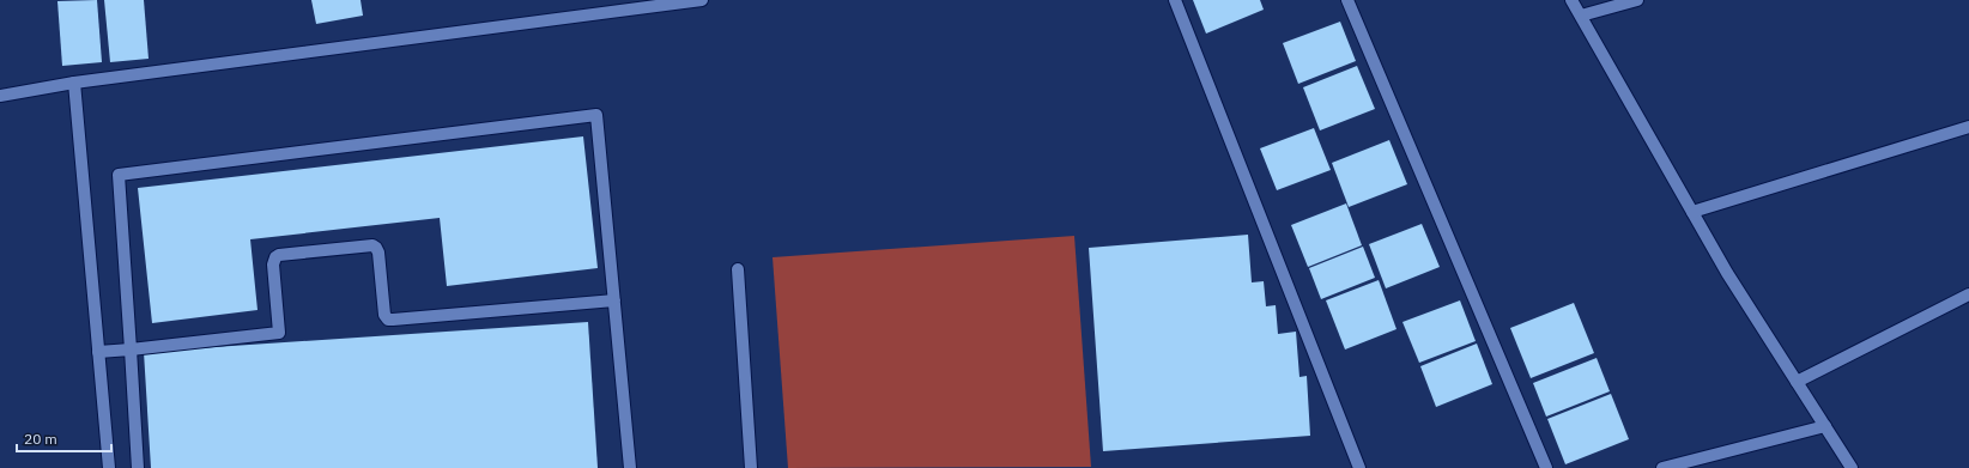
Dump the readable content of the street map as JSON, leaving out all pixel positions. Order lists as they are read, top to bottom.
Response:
{
  "scale_bar": "20 m"
}
